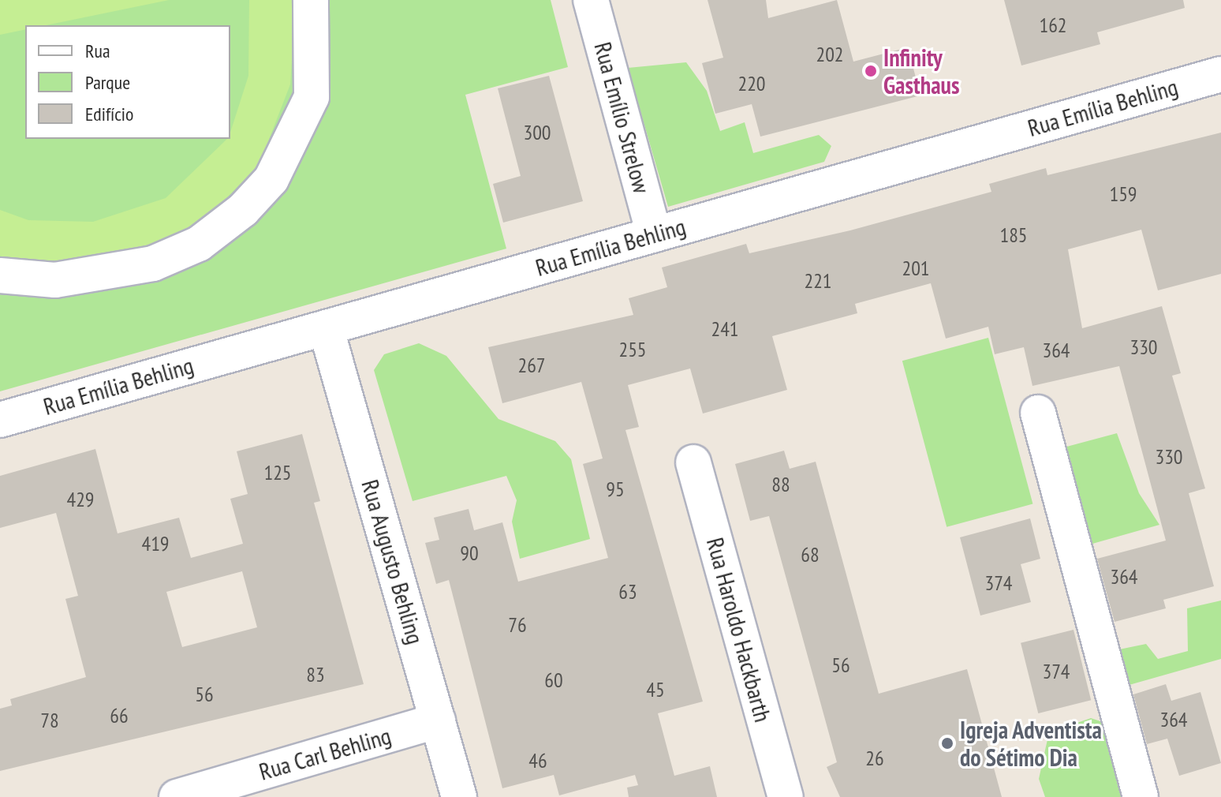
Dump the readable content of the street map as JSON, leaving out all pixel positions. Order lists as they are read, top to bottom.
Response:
{
  "streets": {
    "street": [
      "Rua Emília Behling",
      "Rua Emílio Strelow",
      "Rua Augusto Behling",
      "Rua Haroldo Hackbarth",
      "Rua Carl Behling"
    ]
  },
  "crossings": [
    ["Rua Emília Behling", "Rua Emílio Strelow"],
    ["Rua Emília Behling", "Rua Augusto Behling"],
    ["Rua Augusto Behling", "Rua Carl Behling"]
  ],
  "places": ["Infinity Gasthaus", "Igreja Adventista do Sétimo Dia"],
  "house_numbers": [
    "162",
    "202",
    "220",
    "300",
    "159",
    "185",
    "201",
    "221",
    "241",
    "330",
    "255",
    "364",
    "267",
    "330",
    "125",
    "88",
    "95",
    "429",
    "419",
    "90",
    "68",
    "364",
    "374",
    "63",
    "76",
    "56",
    "374",
    "83",
    "60",
    "45",
    "56",
    "66",
    "364",
    "78",
    "26",
    "46"
  ],
  "legend": ["Rua", "Parque", "Edifício"]
}
